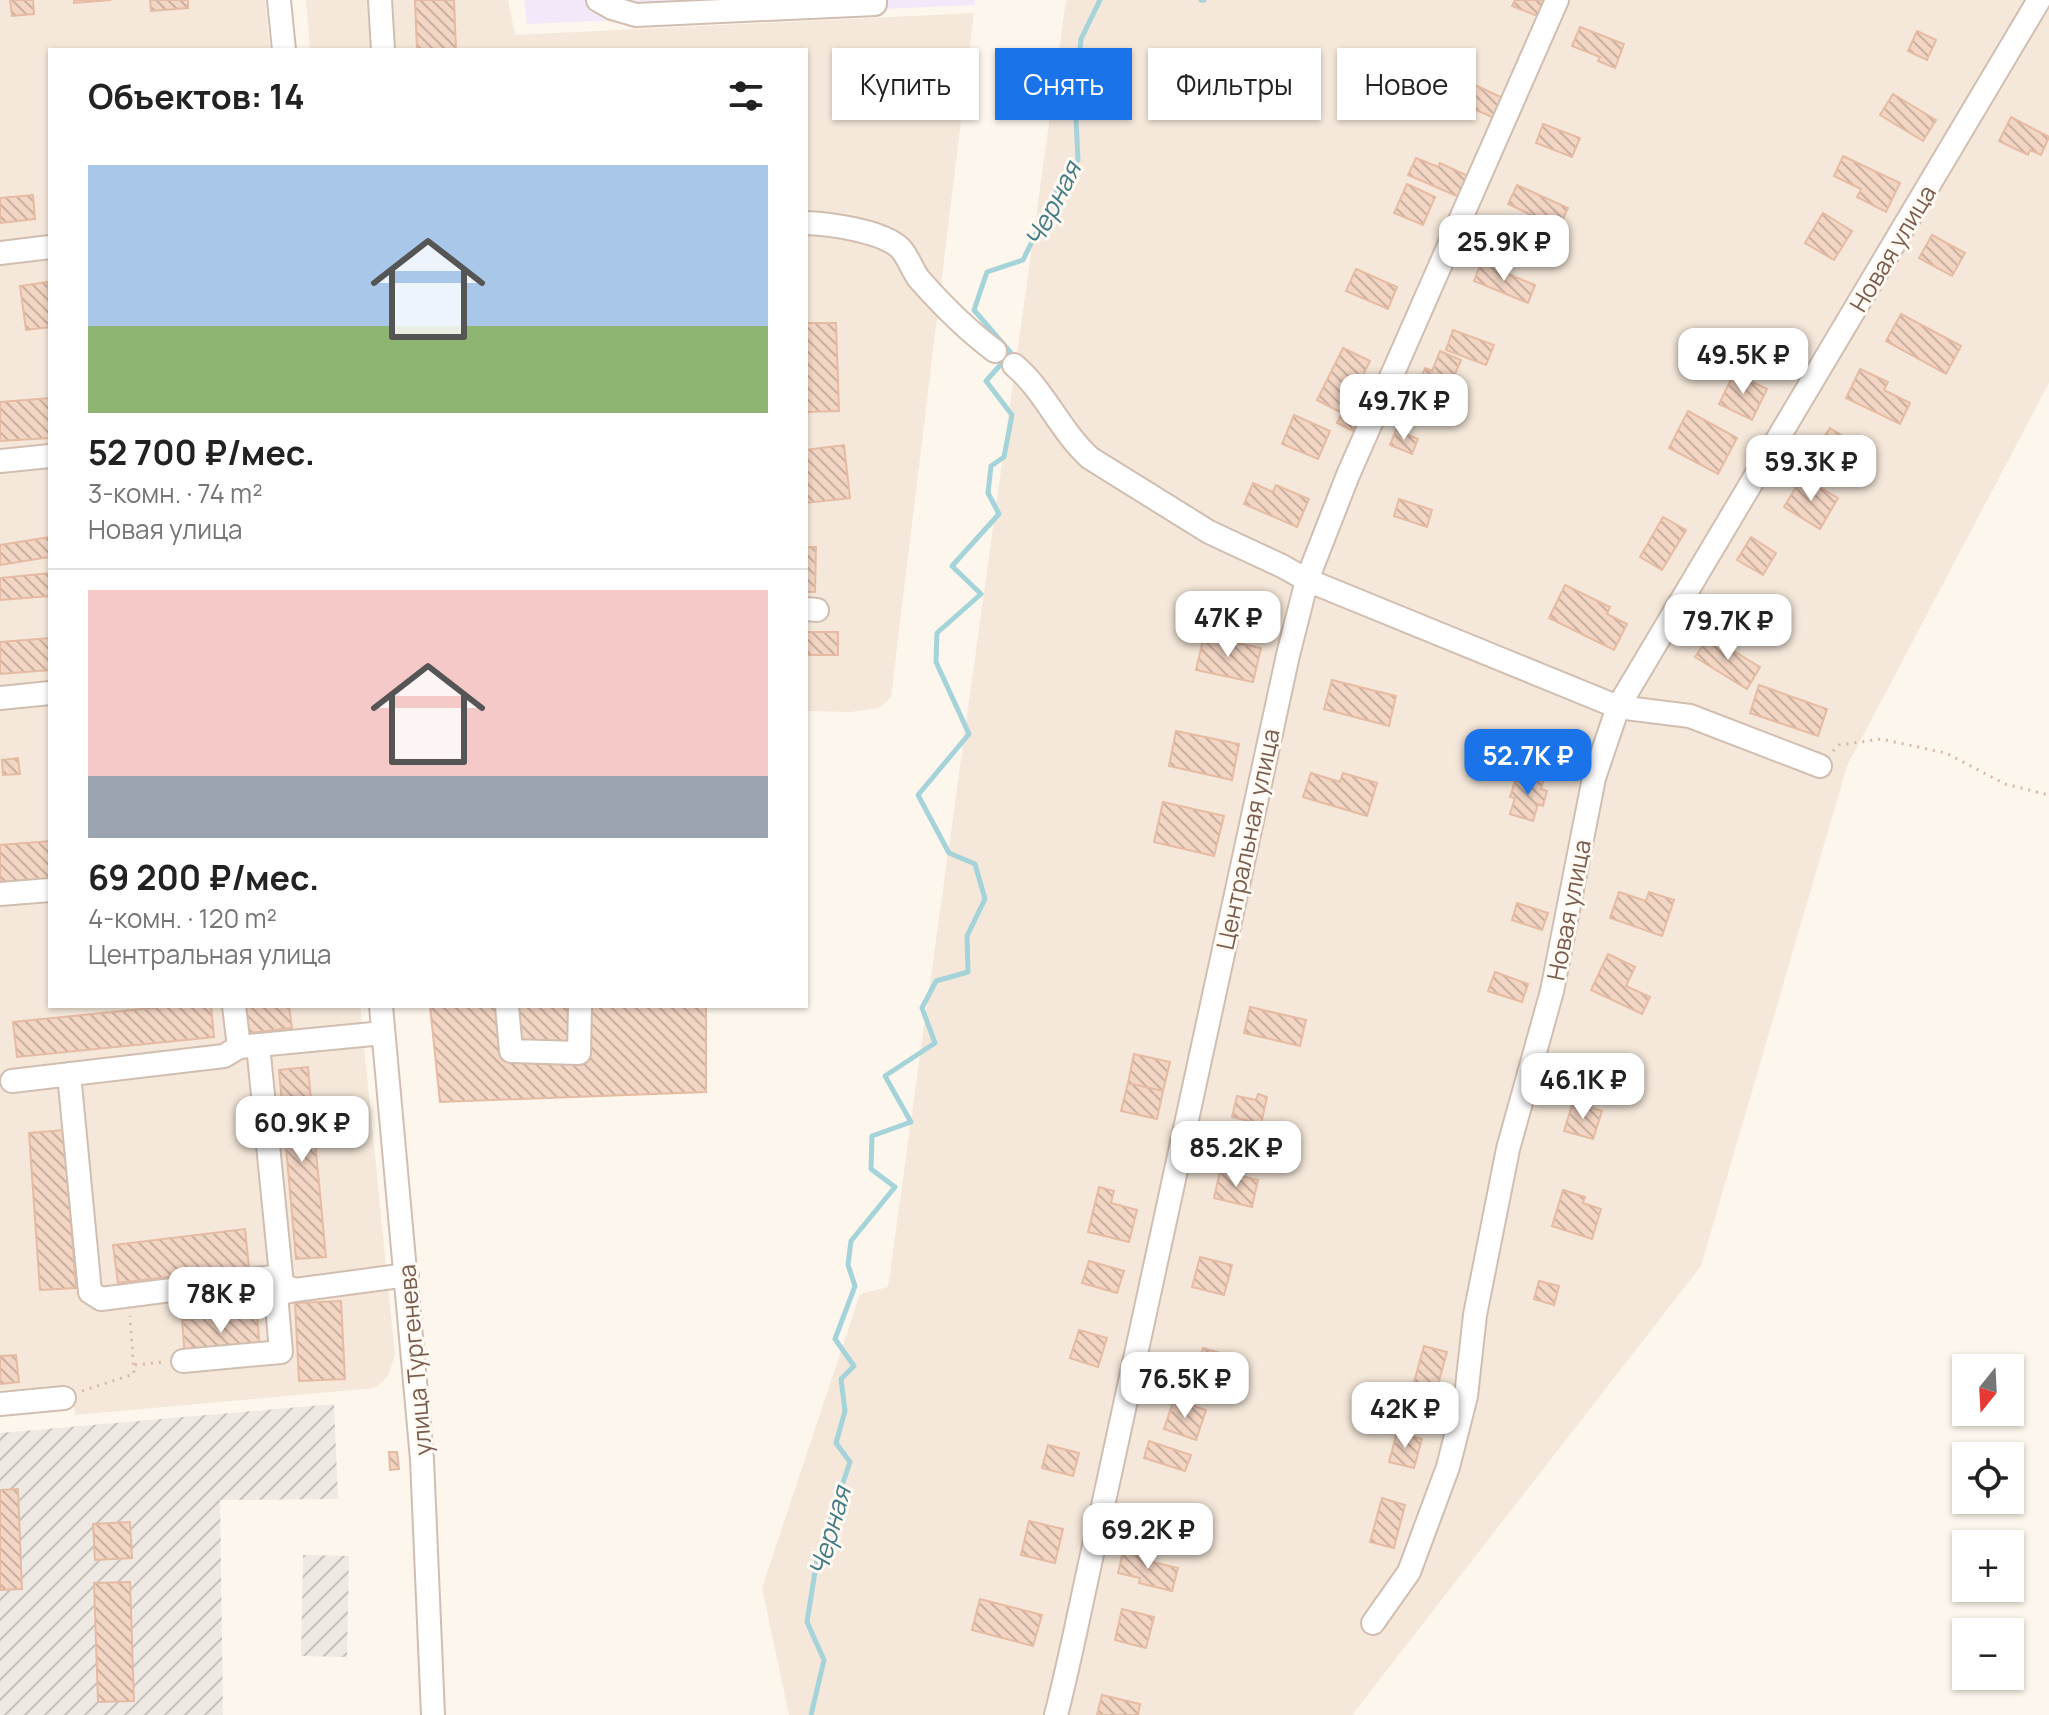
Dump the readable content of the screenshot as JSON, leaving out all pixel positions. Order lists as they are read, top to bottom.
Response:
{
  "streets": {
    "street": ["Новая улица", "Центральная улица", "улица Тургенева"]
  },
  "water": ["Черная"],
  "north": "bottom",
  "page": {
    "chip": [
      "Купить",
      "Снять",
      "Фильтры",
      "Новое"
    ],
    "heading": "Объектов: 14",
    "list": [
      {
        "name": "52 700 ₽/мес.",
        "note": "3-комн. · 74 m² · Новая улица"
      },
      {
        "name": "69 200 ₽/мес.",
        "note": "4-комн. · 120 m² · Центральная улица"
      }
    ],
    "price": [
      "25.9K ₽",
      "49.5K ₽",
      "49.7K ₽",
      "59.3K ₽",
      "47K ₽",
      "79.7K ₽",
      "52.7K ₽",
      "46.1K ₽",
      "60.9K ₽",
      "85.2K ₽",
      "78K ₽",
      "76.5K ₽",
      "42K ₽",
      "69.2K ₽"
    ],
    "map_buttons": ["+", "−"]
  }
}
